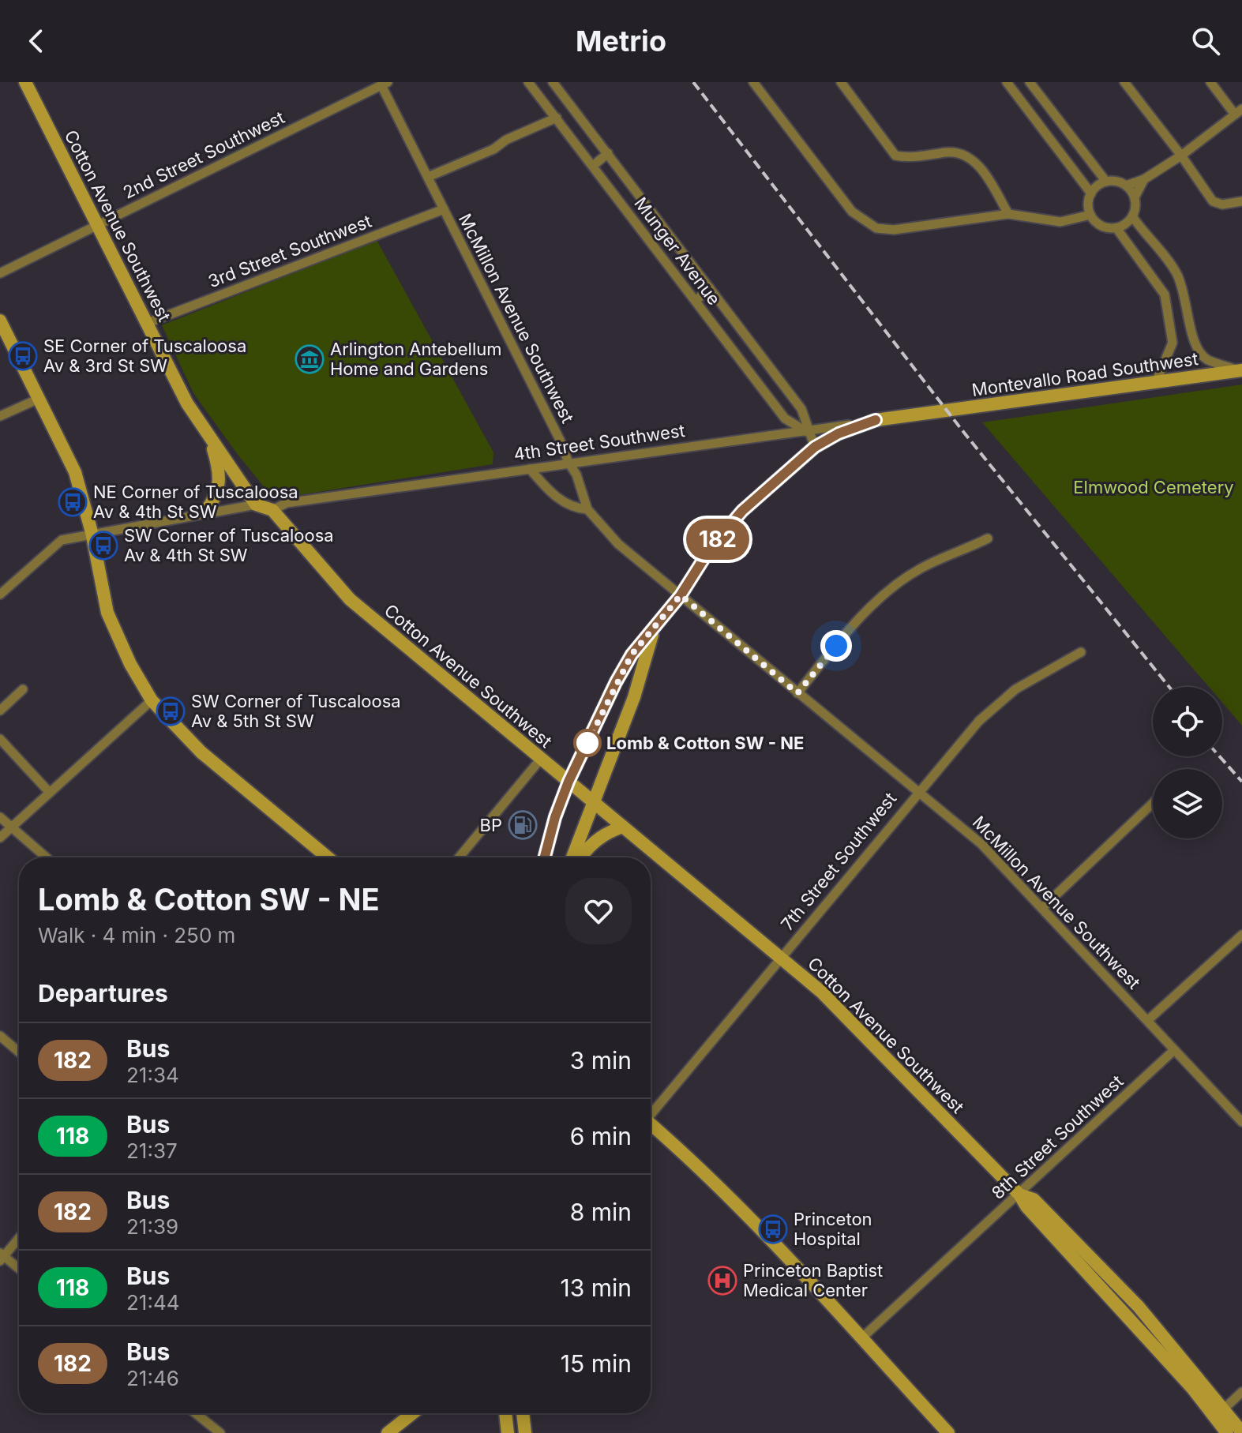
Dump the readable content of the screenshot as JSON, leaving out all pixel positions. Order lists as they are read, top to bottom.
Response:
{
  "streets": {
    "street": [
      "2nd Street Southwest",
      "Cotton Avenue Southwest",
      "3rd Street Southwest",
      "Munger Avenue",
      "McMillon Avenue Southwest",
      "Montevallo Road Southwest",
      "4th Street Southwest",
      "7th Street Southwest",
      "8th Street Southwest"
    ]
  },
  "crossings": [
    ["2nd Street Southwest", "Cotton Avenue Southwest"],
    ["2nd Street Southwest", "McMillon Avenue Southwest"],
    ["Cotton Avenue Southwest", "3rd Street Southwest"],
    ["Cotton Avenue Southwest", "4th Street Southwest"],
    ["Cotton Avenue Southwest", "7th Street Southwest"],
    ["Cotton Avenue Southwest", "8th Street Southwest"],
    ["3rd Street Southwest", "McMillon Avenue Southwest"],
    ["Munger Avenue", "4th Street Southwest"],
    ["McMillon Avenue Southwest", "4th Street Southwest"],
    ["McMillon Avenue Southwest", "7th Street Southwest"],
    ["McMillon Avenue Southwest", "8th Street Southwest"],
    ["Montevallo Road Southwest", "4th Street Southwest"]
  ],
  "parks": ["Elmwood Cemetery"],
  "places": {
    "bus stop": [
      "SE Corner of Tuscaloosa Av & 3rd St SW",
      "NE Corner of Tuscaloosa Av & 4th St SW",
      "SW Corner of Tuscaloosa Av & 4th St SW",
      "SW Corner of Tuscaloosa Av & 5th St SW",
      "Princeton Hospital"
    ],
    "museum": ["Arlington Antebellum Home and Gardens"],
    "other": ["Lomb & Cotton SW - NE"],
    "fuel station": ["BP"],
    "hospital": ["Princeton Baptist Medical Center"]
  },
  "lines": ["bus line 182"],
  "page": {
    "header": "Metrio",
    "on_map": "182",
    "heading": [
      ["Lomb & Cotton SW - NE", "Walk · 4 min · 250 m"],
      "Departures"
    ],
    "list": [
      {
        "mark": "182",
        "name": "Bus",
        "note": "21:34",
        "value": "3 min"
      },
      {
        "mark": "118",
        "name": "Bus",
        "note": "21:37",
        "value": "6 min"
      },
      {
        "mark": "182",
        "name": "Bus",
        "note": "21:39",
        "value": "8 min"
      },
      {
        "mark": "118",
        "name": "Bus",
        "note": "21:44",
        "value": "13 min"
      },
      {
        "mark": "182",
        "name": "Bus",
        "note": "21:46",
        "value": "15 min"
      }
    ]
  }
}
